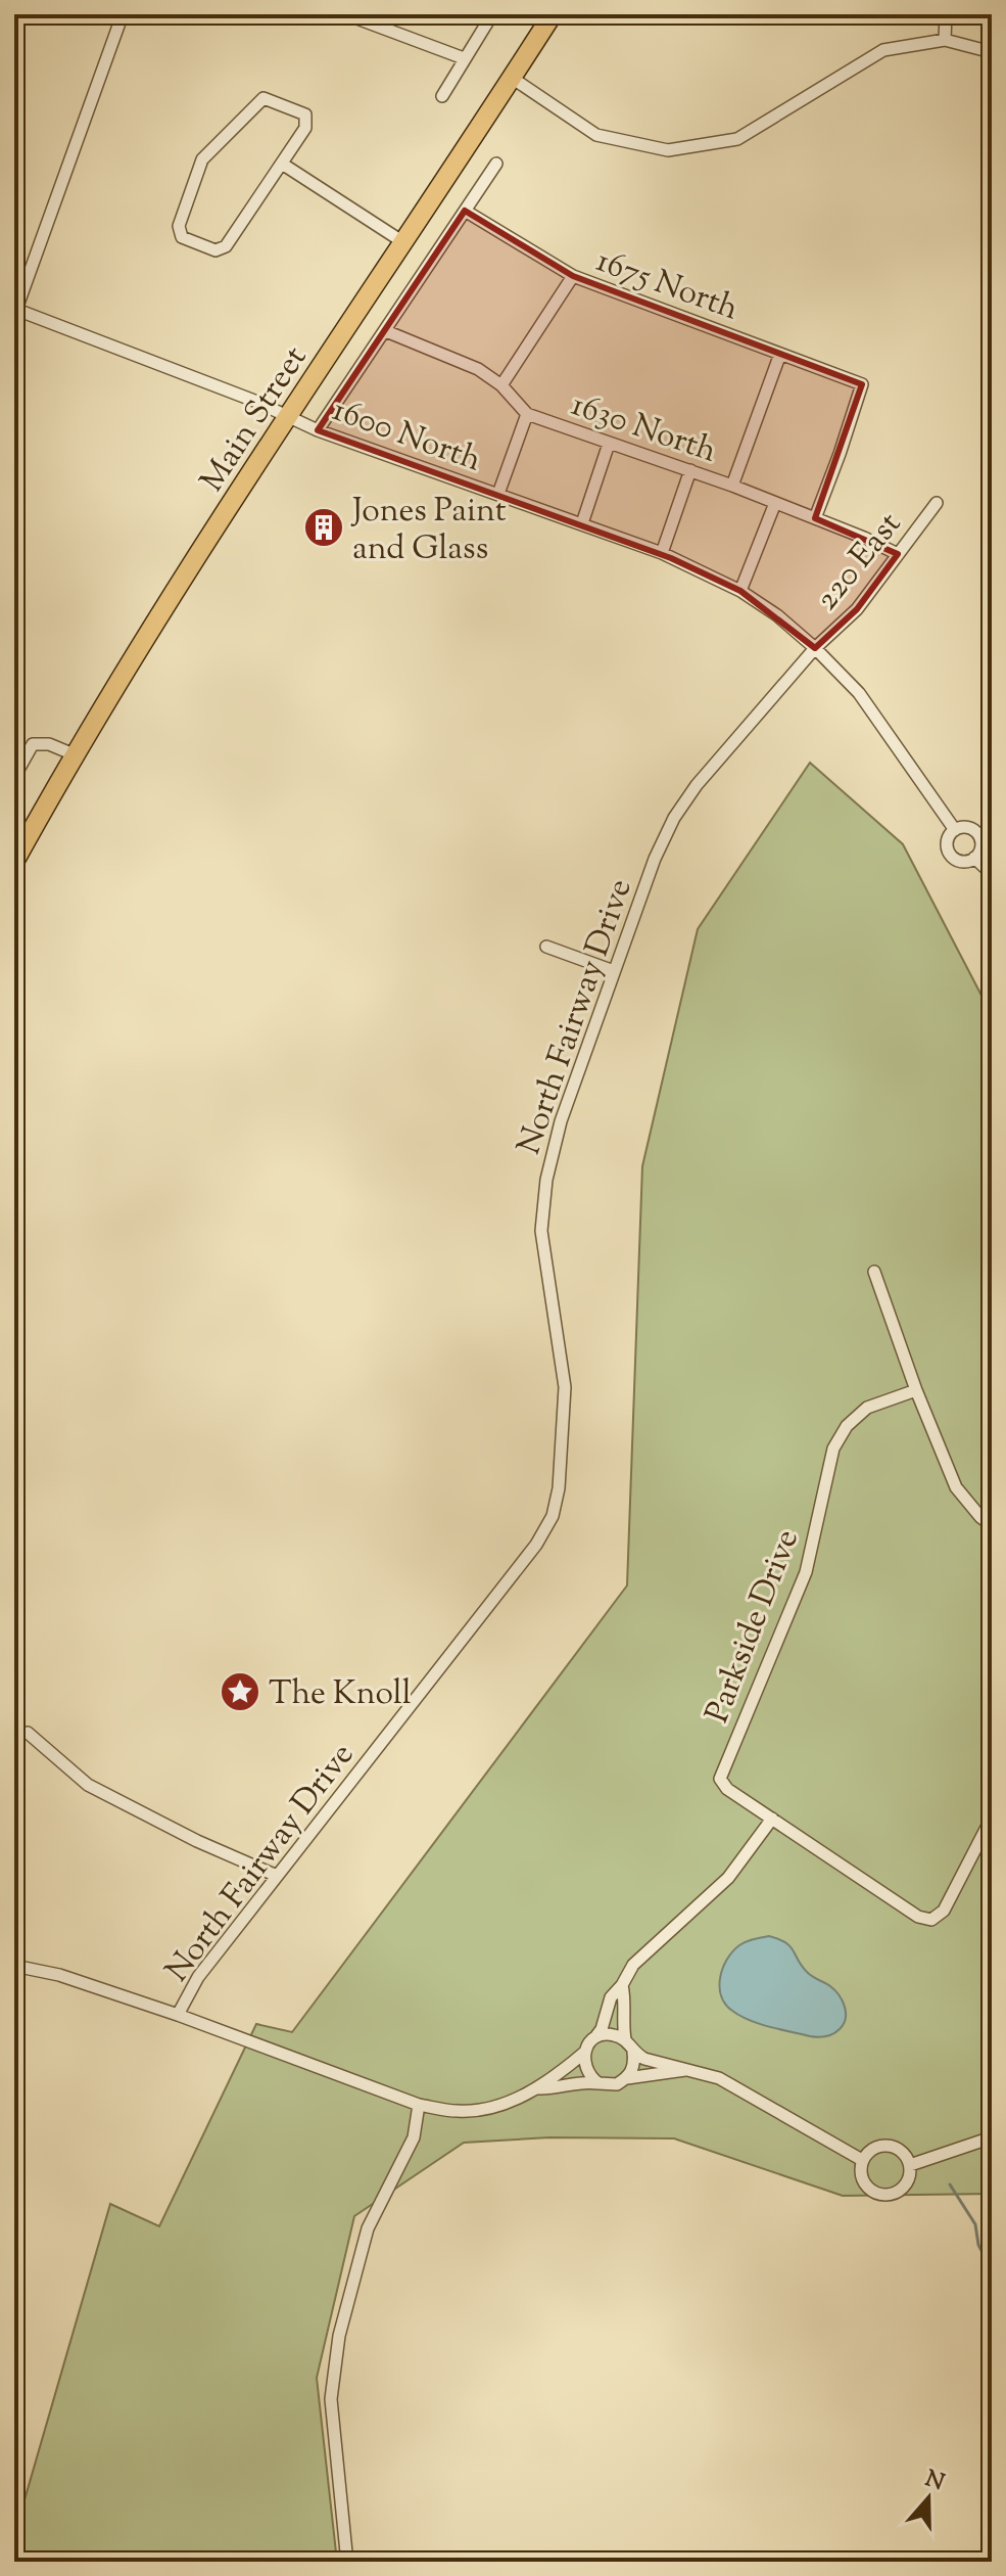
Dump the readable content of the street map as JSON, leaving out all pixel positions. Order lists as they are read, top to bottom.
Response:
{
  "streets": {
    "main road": ["Main Street"],
    "street": [
      "1675 North",
      "1630 North",
      "1600 North",
      "220 East",
      "North Fairway Drive",
      "Parkside Drive"
    ]
  },
  "crossings": [
    ["1675 North", "1630 North"],
    ["Main Street", "1600 North"],
    ["1630 North", "220 East"],
    ["1600 North", "220 East"],
    ["1600 North", "North Fairway Drive"],
    ["220 East", "North Fairway Drive"]
  ],
  "places": {
    "building": ["Jones Paint and Glass"],
    "place": ["The Knoll"]
  },
  "north": "top"
}
